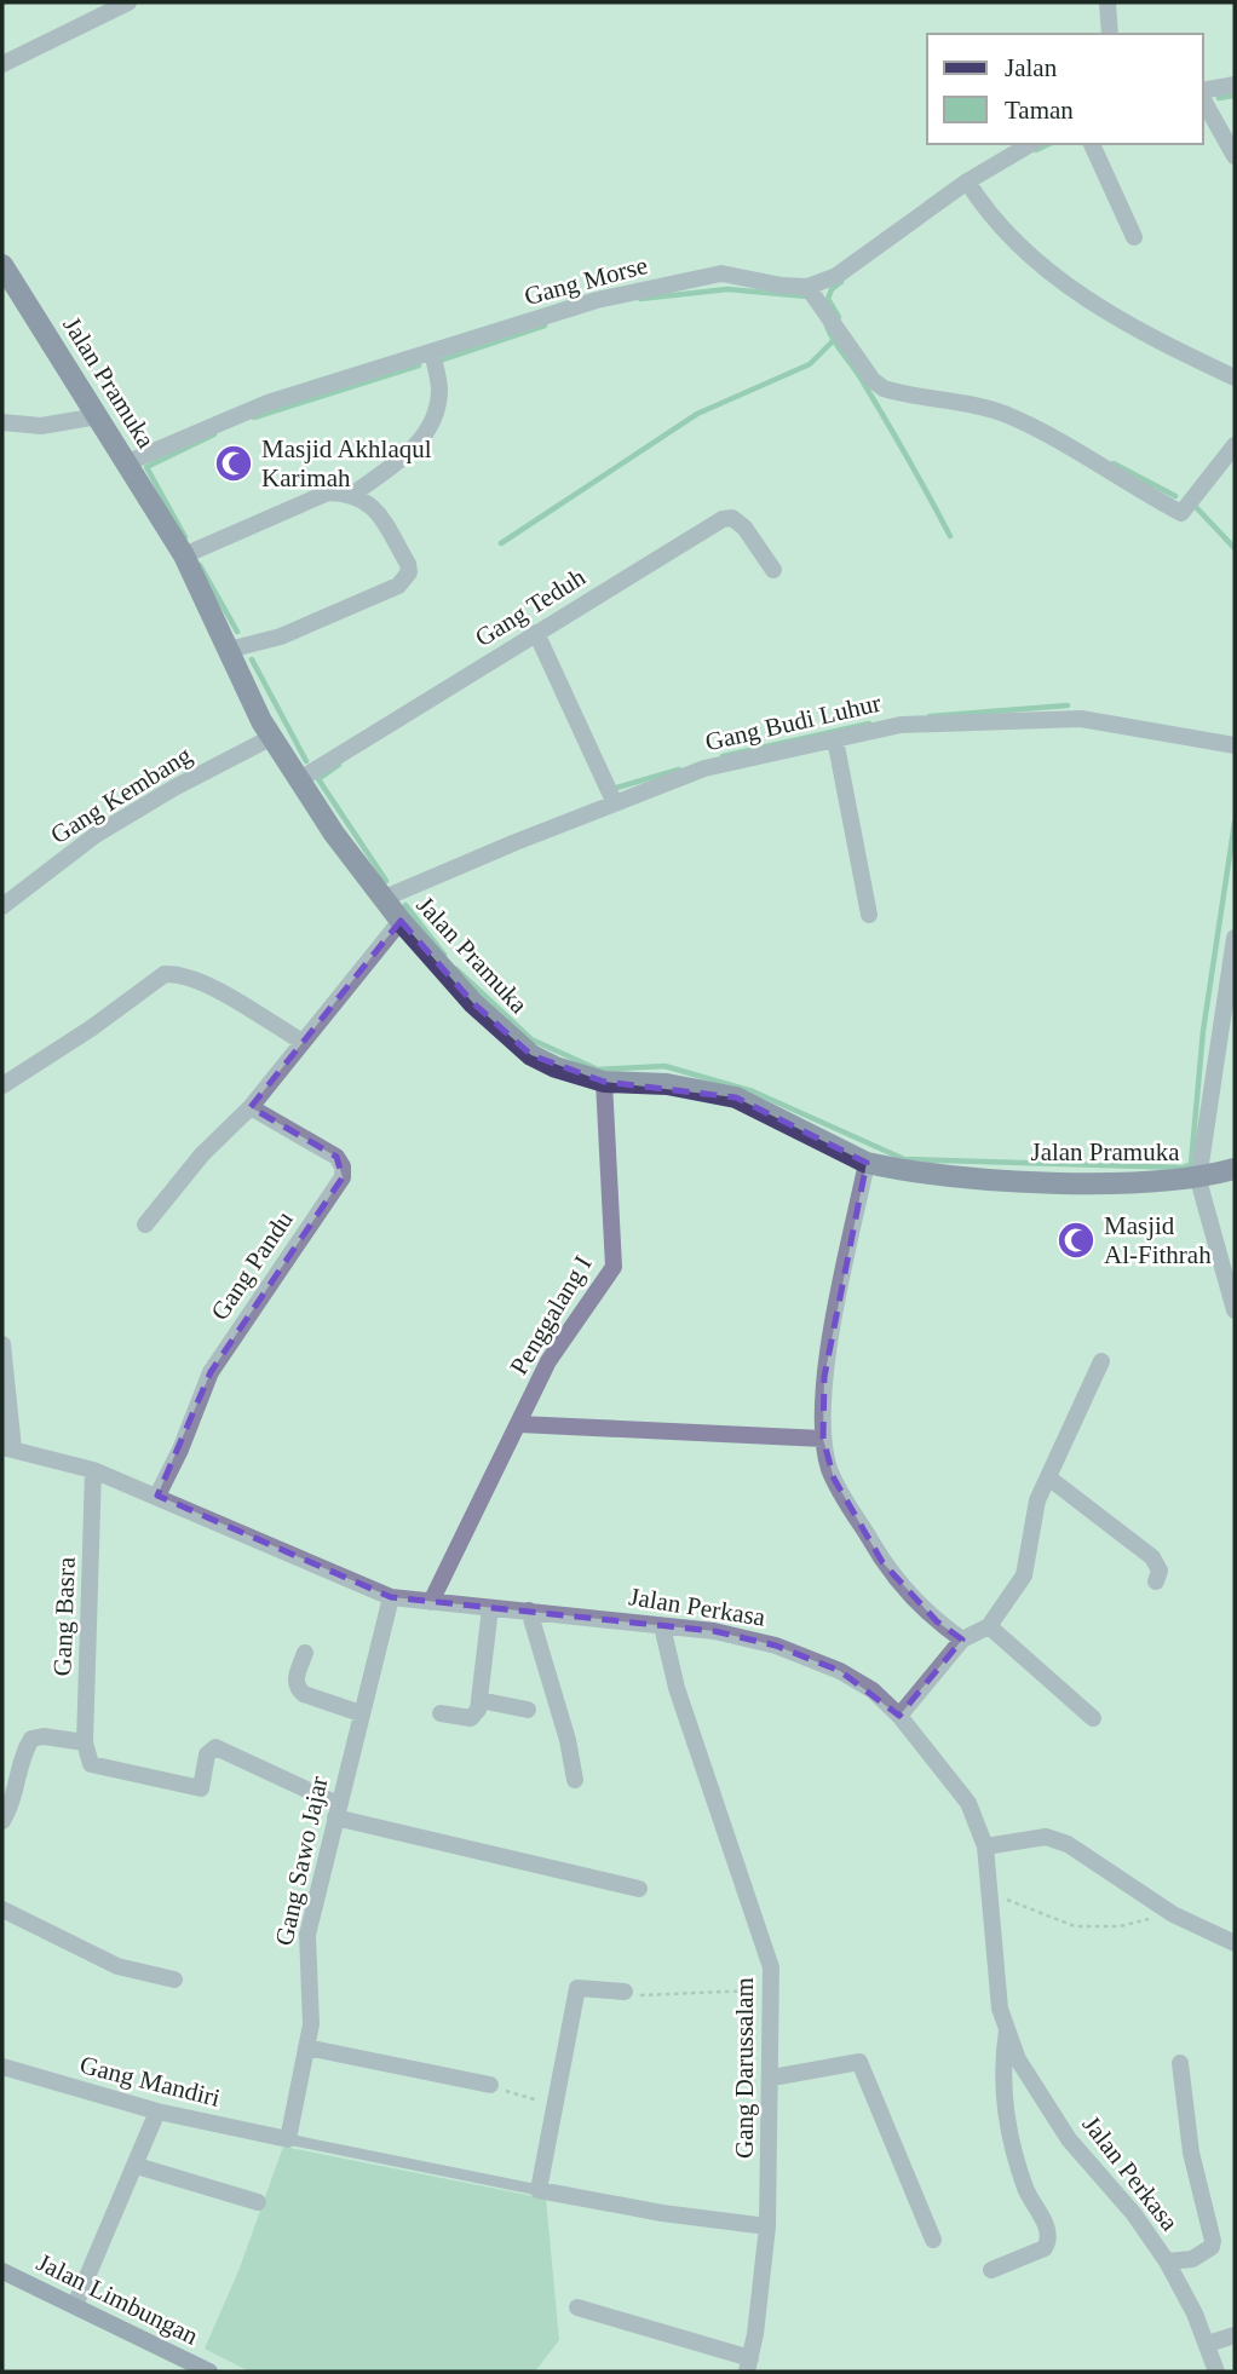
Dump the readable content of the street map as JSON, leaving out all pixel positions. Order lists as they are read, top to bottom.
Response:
{
  "streets": {
    "main road": ["Jalan Pramuka"],
    "street": [
      "Gang Morse",
      "Gang Teduh",
      "Gang Budi Luhur",
      "Gang Kembang",
      "Gang Pandu",
      "Penggalang I",
      "Jalan Perkasa",
      "Gang Basra",
      "Gang Sawo Jajar",
      "Gang Darussalam",
      "Gang Mandiri",
      "Jalan Limbungan"
    ]
  },
  "crossings": [
    ["Gang Morse", "Jalan Pramuka"],
    ["Jalan Pramuka", "Gang Teduh"],
    ["Jalan Pramuka", "Gang Budi Luhur"],
    ["Jalan Pramuka", "Gang Kembang"],
    ["Jalan Pramuka", "Penggalang I"],
    ["Gang Pandu", "Jalan Perkasa"],
    ["Penggalang I", "Jalan Perkasa"],
    ["Jalan Perkasa", "Gang Basra"],
    ["Jalan Perkasa", "Gang Sawo Jajar"],
    ["Jalan Perkasa", "Gang Darussalam"],
    ["Gang Basra", "Gang Sawo Jajar"],
    ["Gang Sawo Jajar", "Gang Mandiri"]
  ],
  "places": {
    "mosque": ["Masjid Akhlaqul Karimah", "Masjid Al-Fithrah"]
  },
  "legend": ["Jalan", "Taman"]
}
